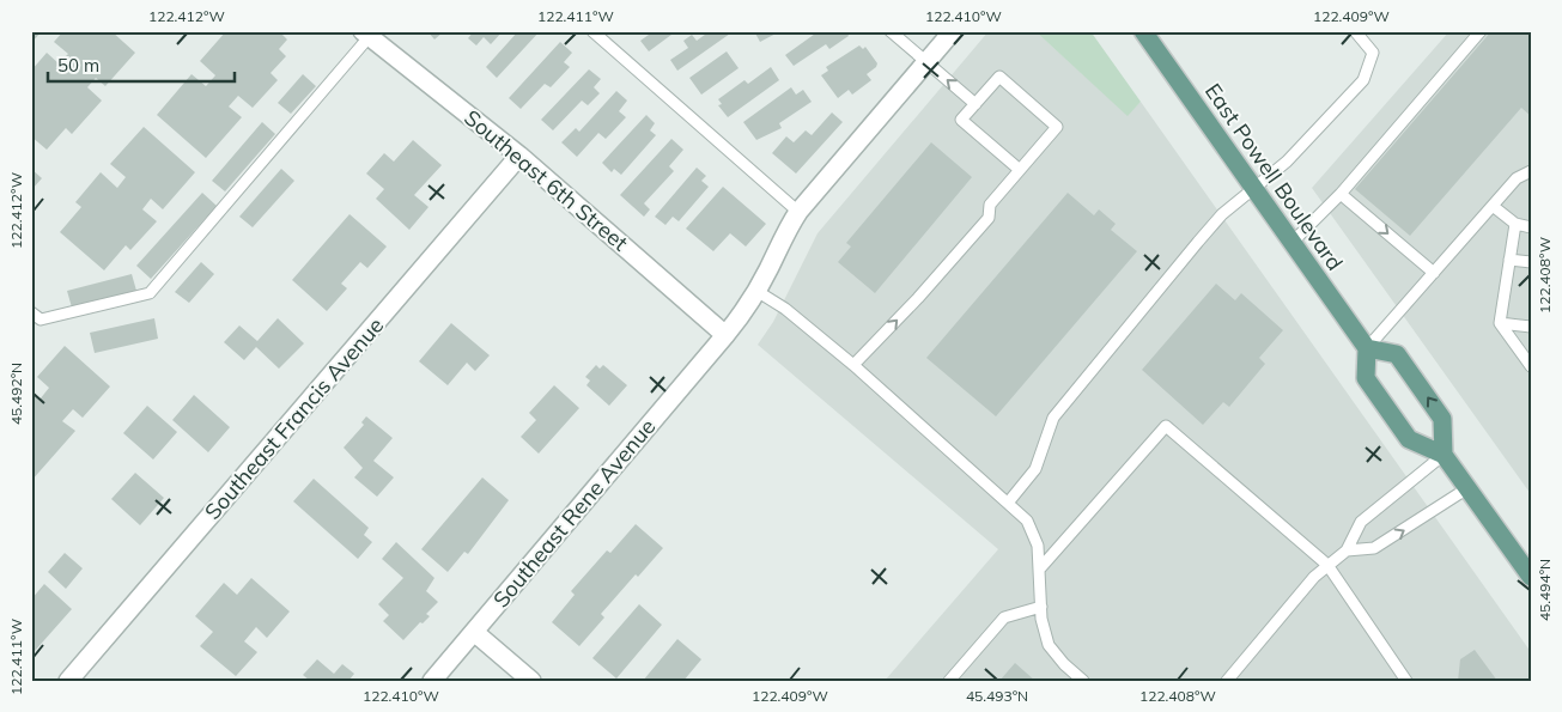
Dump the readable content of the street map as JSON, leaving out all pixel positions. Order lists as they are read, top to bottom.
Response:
{
  "streets": {
    "main road": ["East Powell Boulevard"],
    "street": ["Southeast 6th Street", "Southeast Francis Avenue", "Southeast Rene Avenue"]
  },
  "crossings": [
    ["Southeast 6th Street", "Southeast Francis Avenue"],
    ["Southeast 6th Street", "Southeast Rene Avenue"]
  ],
  "scale_bar": "50 m",
  "coordinates": [
    "122.412°W",
    "122.411°W",
    "122.410°W",
    "122.409°W",
    "122.408°W",
    "45.492°N",
    "45.494°N",
    "45.493°N"
  ]
}
